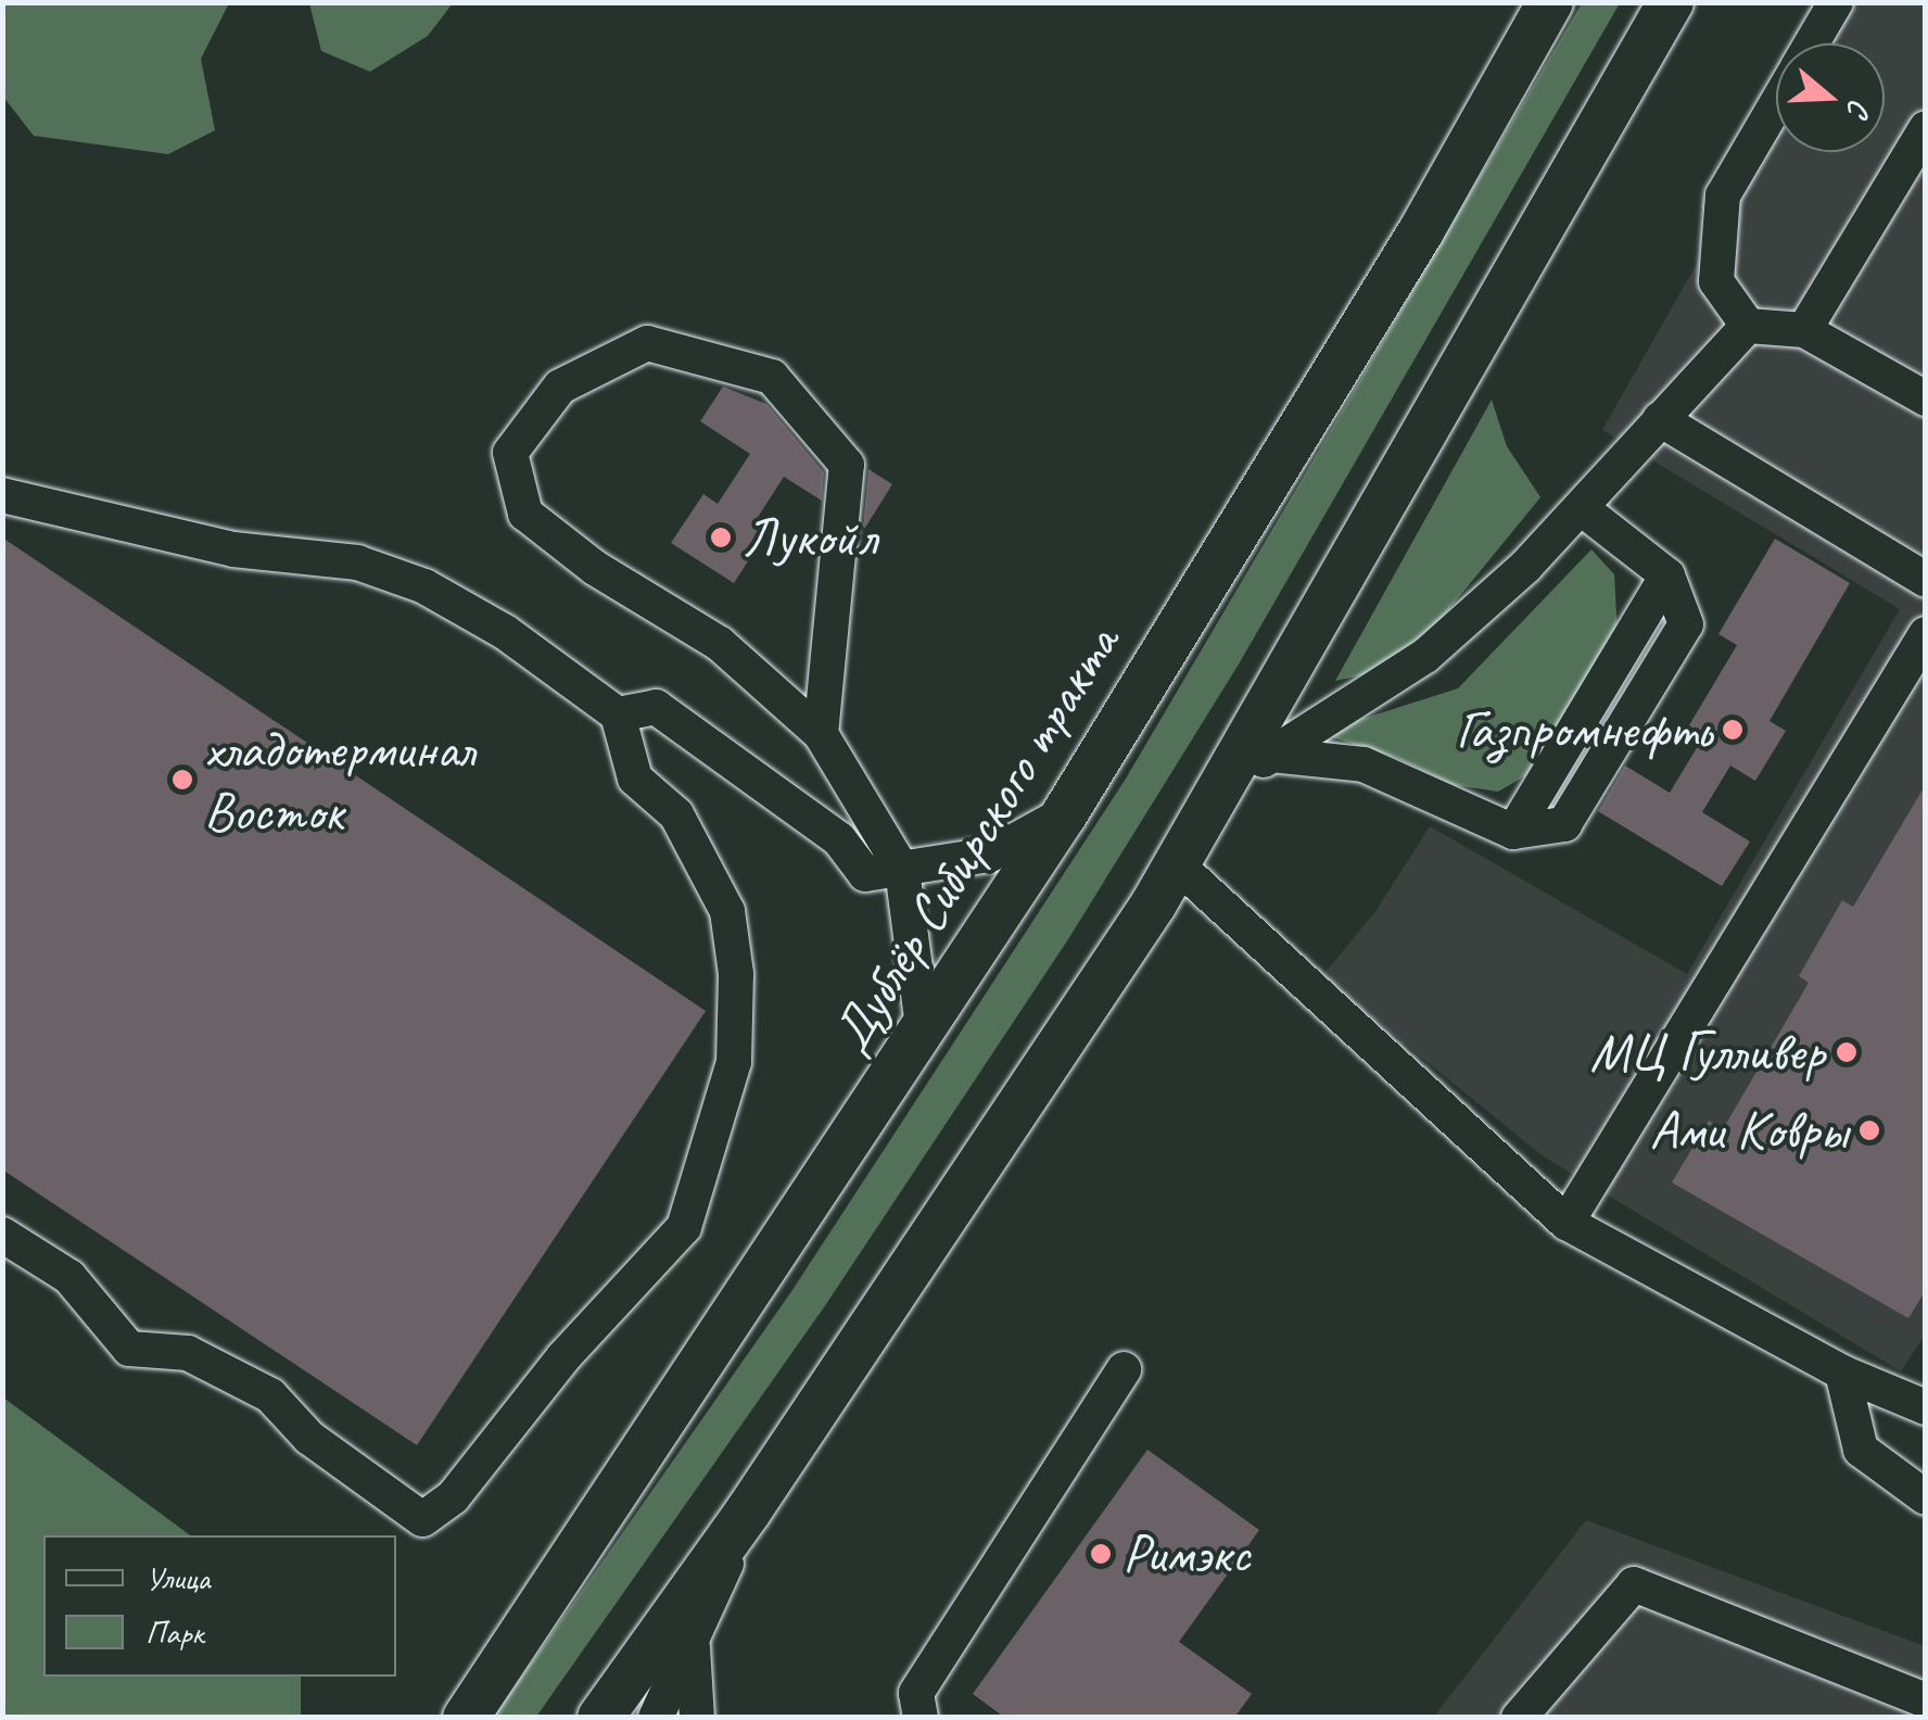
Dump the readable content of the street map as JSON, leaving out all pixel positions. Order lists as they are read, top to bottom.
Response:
{
  "streets": {
    "main road": ["Дублёр Сибирского тракта"]
  },
  "places": [
    "Лукойл",
    "Газпромнефть",
    "хладотерминал Восток",
    "МЦ Гулливер",
    "Ами Ковры",
    "Римэкс"
  ],
  "legend": ["Улица", "Парк"],
  "north": "right"
}
